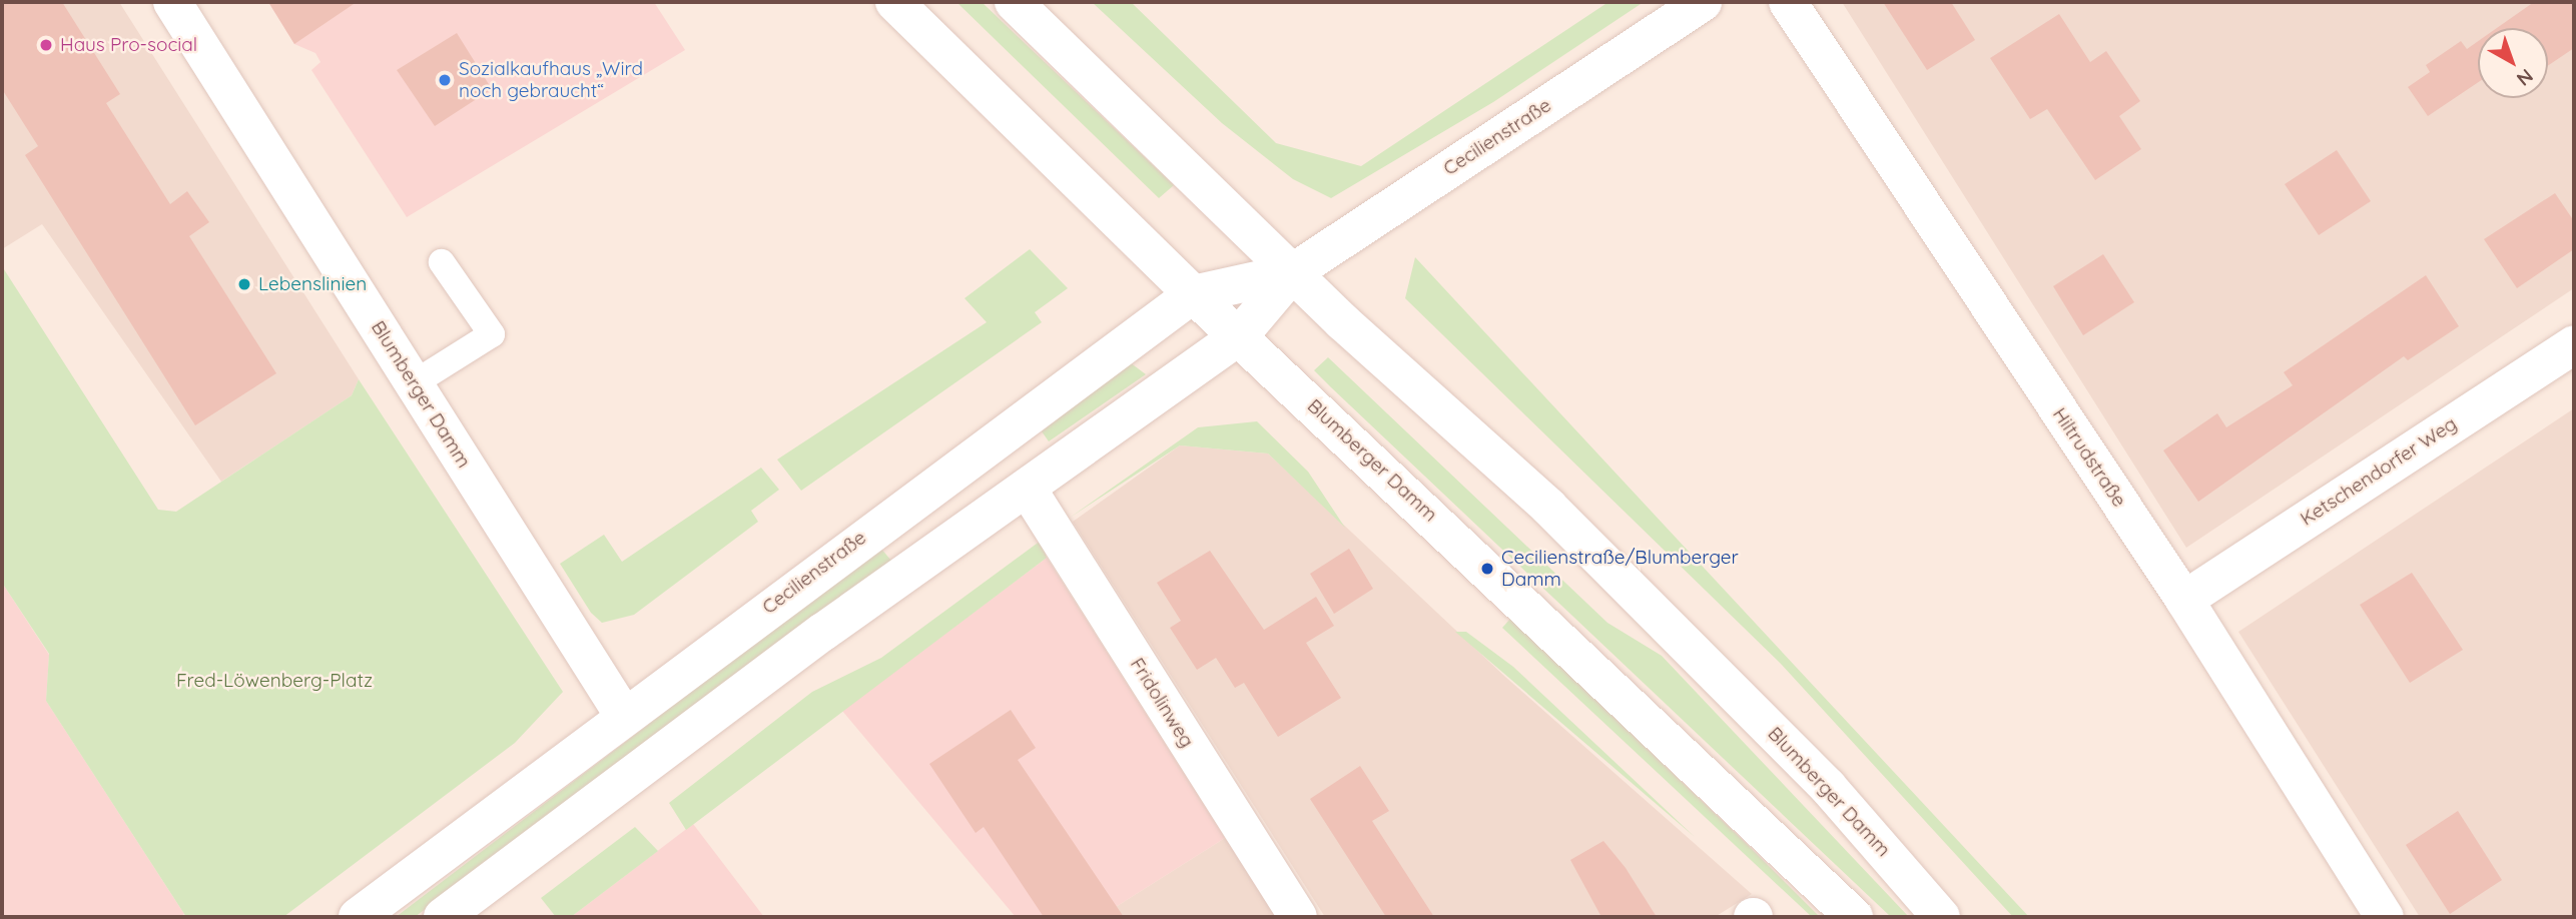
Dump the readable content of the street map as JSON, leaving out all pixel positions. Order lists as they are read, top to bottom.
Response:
{
  "streets": {
    "street": [
      "Cecilienstraße",
      "Blumberger Damm",
      "Hiltrudstraße",
      "Ketschendorfer Weg",
      "Fridolinweg"
    ]
  },
  "crossings": [
    ["Cecilienstraße", "Blumberger Damm"],
    ["Cecilienstraße", "Fridolinweg"],
    ["Hiltrudstraße", "Ketschendorfer Weg"]
  ],
  "parks": ["Fred-Löwenberg-Platz"],
  "places": [
    "Haus Pro-social",
    "Sozialkaufhaus „Wird noch gebraucht“",
    "Lebenslinien",
    "Cecilienstraße/Blumberger Damm"
  ],
  "north": "bottom right"
}
